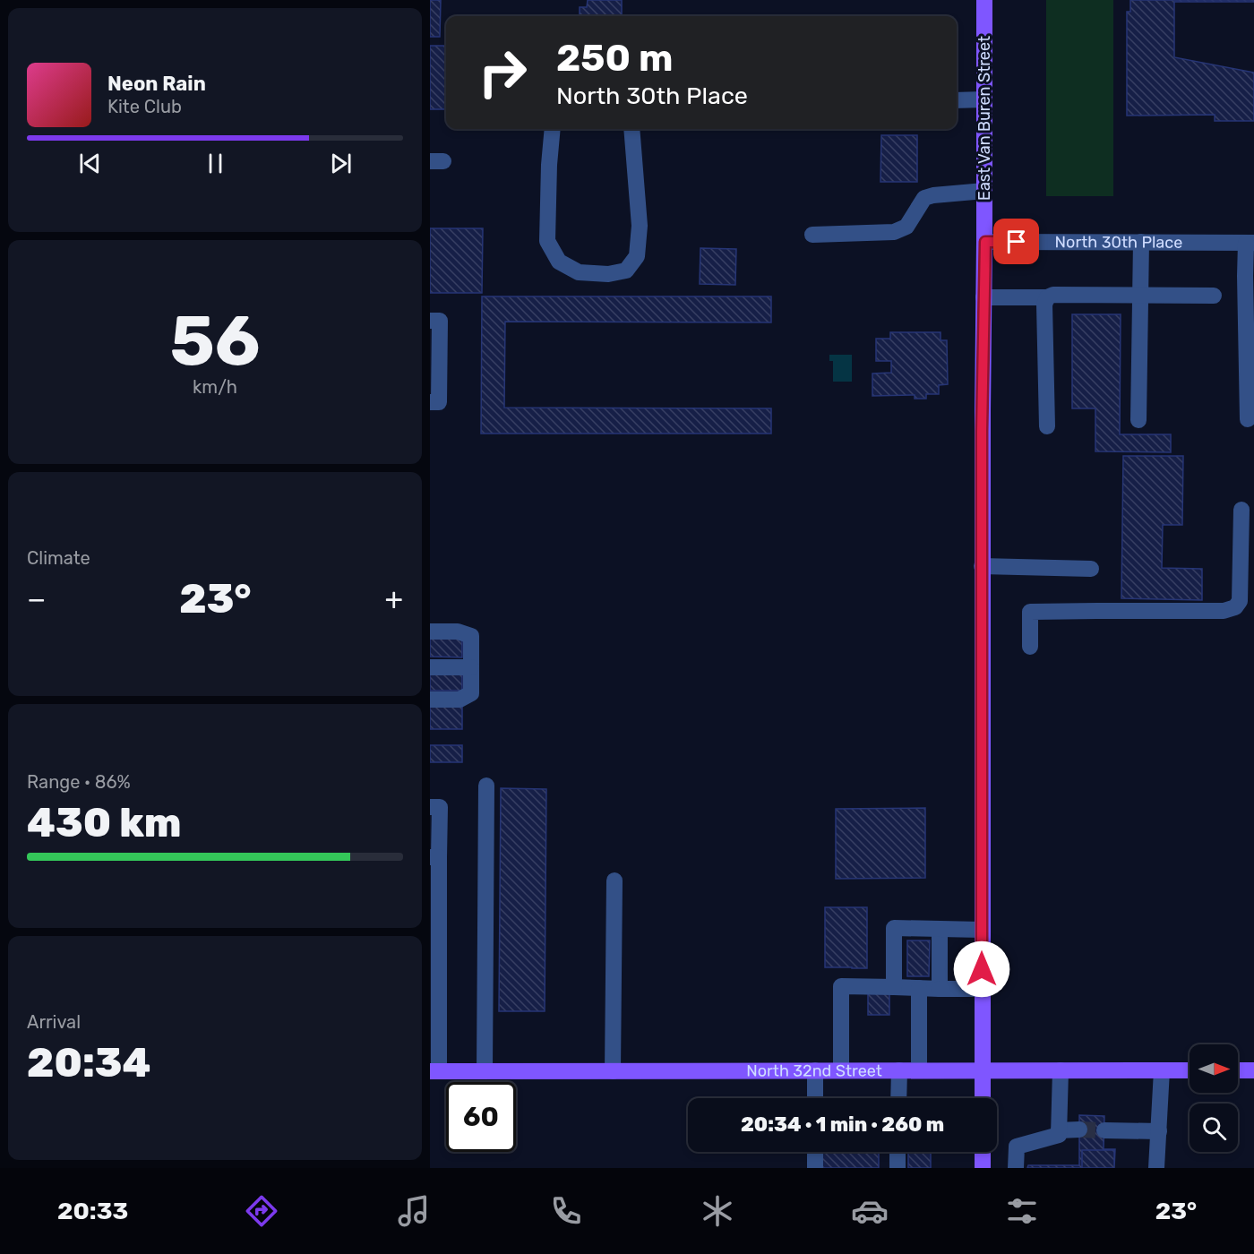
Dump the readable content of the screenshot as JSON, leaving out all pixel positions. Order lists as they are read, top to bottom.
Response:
{
  "streets": {
    "main road": ["East Van Buren Street", "North 32nd Street"],
    "street": ["North 30th Place"]
  },
  "crossings": [
    ["East Van Buren Street", "North 30th Place"],
    ["East Van Buren Street", "North 32nd Street"]
  ],
  "north": "right",
  "page": {
    "turn": ["250 m", "North 30th Place"],
    "song": ["Neon Rain", "Kite Club"],
    "tile": [
      ["56", "km/h"],
      "Climate",
      ["Range · 86%", "430 km"],
      ["Arrival", "20:34"]
    ],
    "heat": ["−", "23°", "+"],
    "limit": "60",
    "trip": "20:34 · 1 min · 260 m",
    "tabs": ["20:33", "23°"]
  }
}
